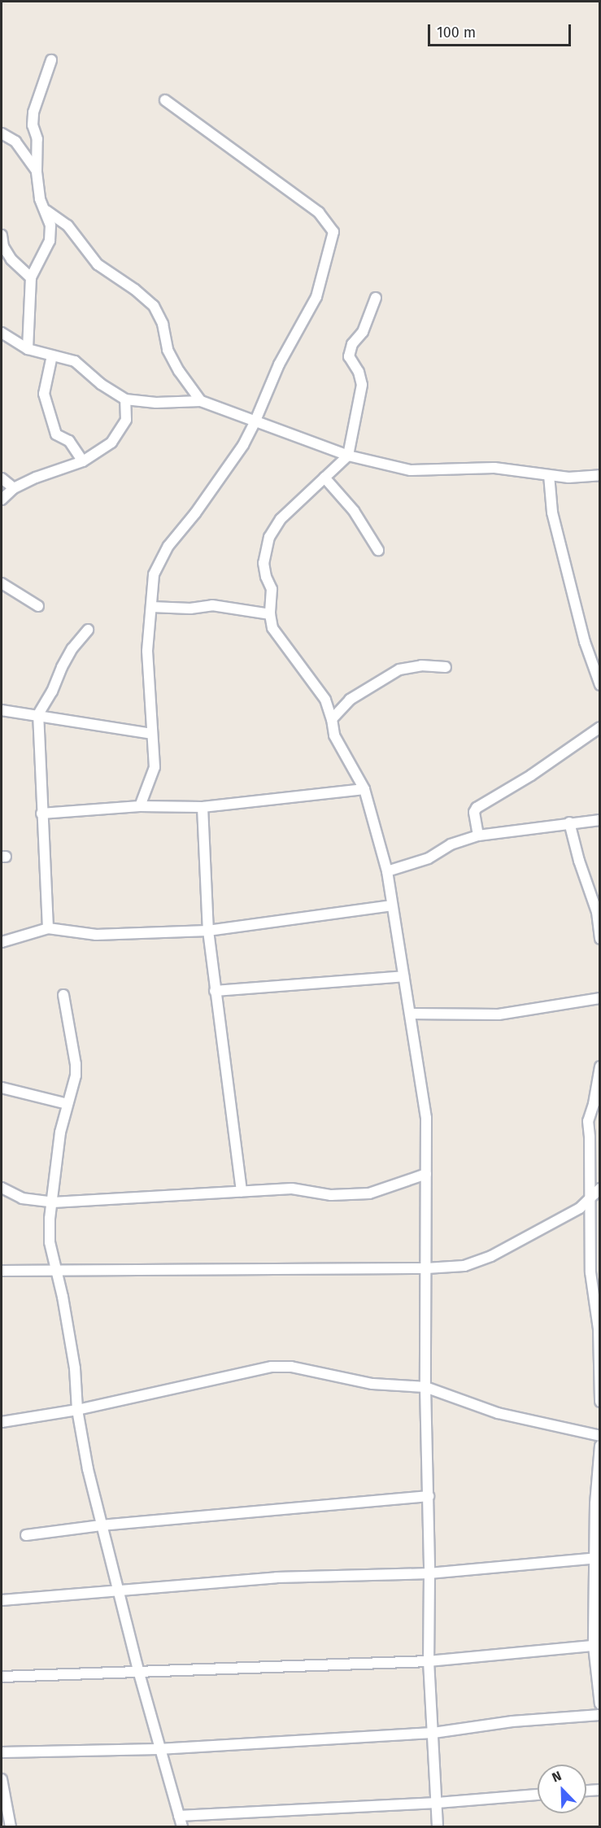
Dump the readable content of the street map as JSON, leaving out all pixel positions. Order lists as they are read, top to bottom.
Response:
{
  "scale_bar": "100 m",
  "north": "top left"
}
